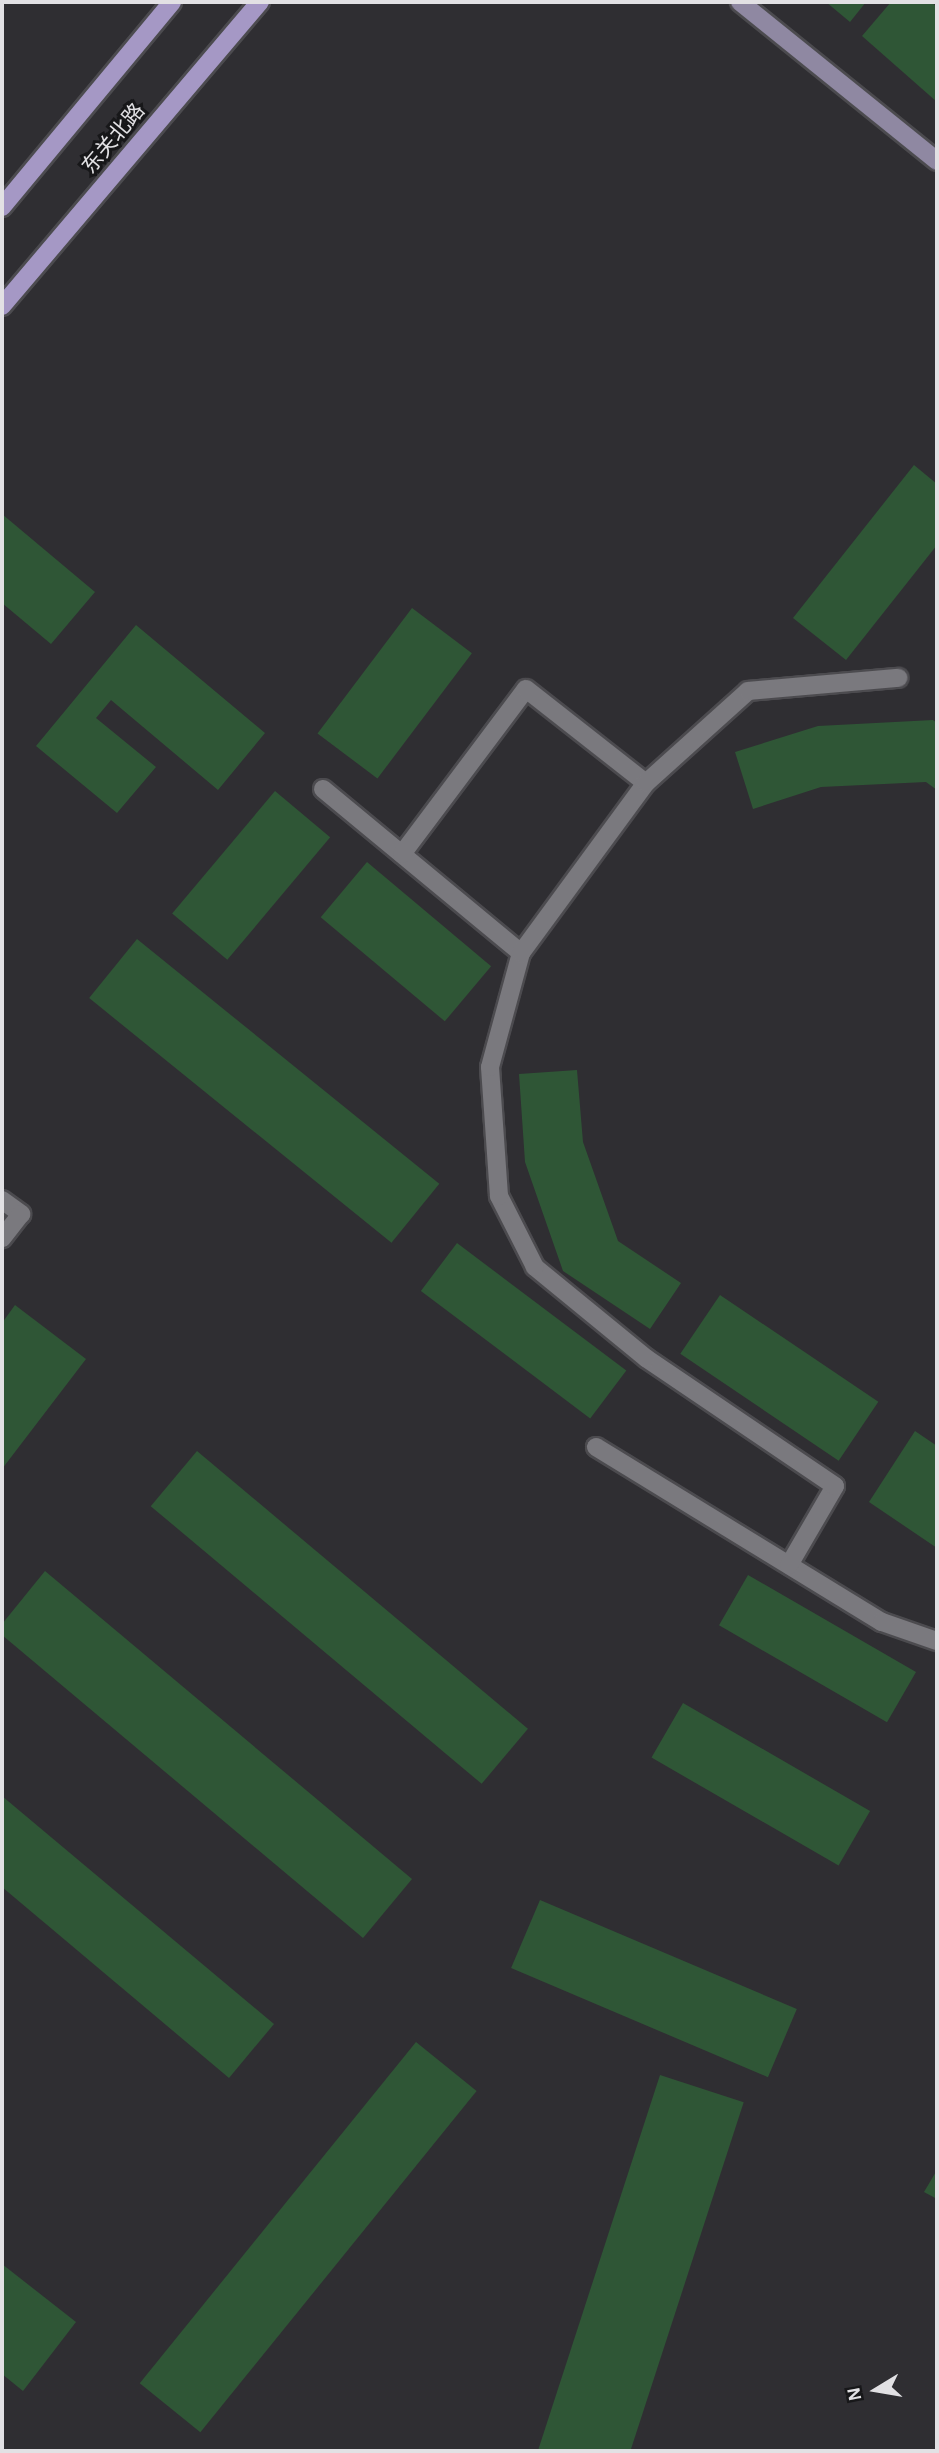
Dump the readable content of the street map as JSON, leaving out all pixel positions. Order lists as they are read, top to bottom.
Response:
{
  "streets": {
    "main road": ["东关北路"]
  },
  "north": "left"
}
